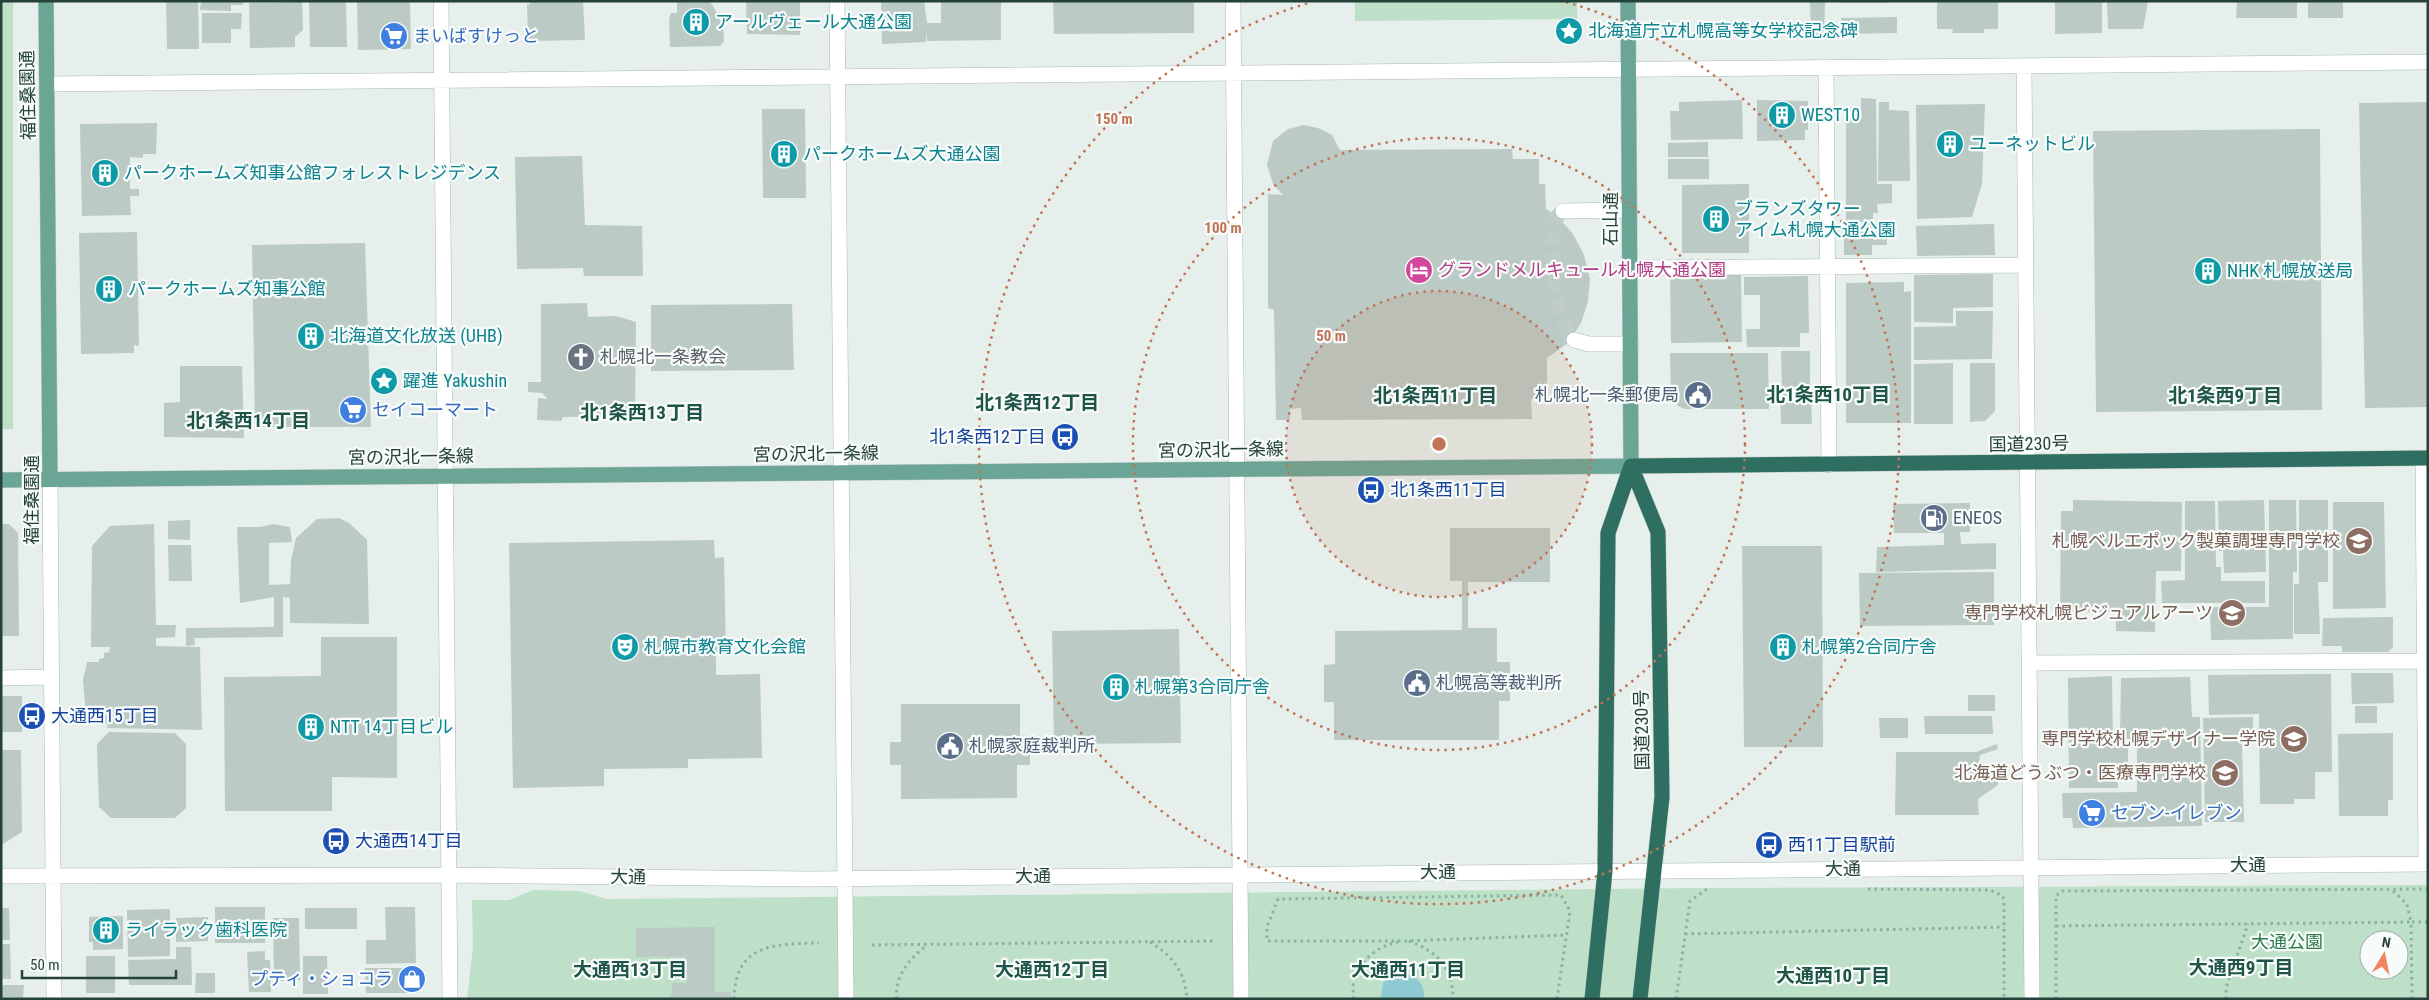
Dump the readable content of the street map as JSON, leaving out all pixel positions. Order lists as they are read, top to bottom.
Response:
{
  "streets": {
    "highway": ["国道230号"],
    "main road": ["福住桑園通", "石山通", "宮の沢北一条線"],
    "street": ["大通"]
  },
  "crossings": [
    ["福住桑園通", "宮の沢北一条線"],
    ["福住桑園通", "大通"],
    ["石山通", "国道230号"],
    ["石山通", "宮の沢北一条線"],
    ["国道230号", "宮の沢北一条線"],
    ["国道230号", "大通"]
  ],
  "districts": [
    "北1条西10丁目",
    "北1条西11丁目",
    "北1条西9丁目",
    "北1条西12丁目",
    "北1条西13丁目",
    "北1条西14丁目",
    "大通西9丁目",
    "大通西13丁目",
    "大通西12丁目",
    "大通西11丁目",
    "大通西10丁目"
  ],
  "parks": ["大通公園"],
  "places": {
    "building": [
      "アールヴェール大通公園",
      "WEST10",
      "ユーネットビル",
      "パークホームズ大通公園",
      "パークホームズ知事公館フォレストレジデンス",
      "ブランズタワー アイム札幌大通公園",
      "NHK 札幌放送局",
      "パークホームズ知事公館",
      "北海道文化放送 (UHB)",
      "札幌第2合同庁舎",
      "札幌第3合同庁舎",
      "NTT 14丁目ビル",
      "ライラック歯科医院"
    ],
    "place": ["北海道庁立札幌高等女学校記念碑", "躍進 Yakushin"],
    "supermarket": ["まいばすけっと", "セイコーマート", "セブン-イレブン"],
    "hotel": ["グランドメルキュール札幌大通公園"],
    "church": ["札幌北一条教会"],
    "public building": ["札幌北一条郵便局", "札幌高等裁判所", "札幌家庭裁判所"],
    "bus stop": [
      "北1条西12丁目",
      "北1条西11丁目",
      "大通西15丁目",
      "大通西14丁目",
      "西11丁目駅前"
    ],
    "fuel station": ["ENEOS"],
    "school or university": [
      "札幌ベルエポック製菓調理専門学校",
      "専門学校札幌ビジュアルアーツ",
      "専門学校札幌デザイナー学院",
      "北海道どうぶつ・医療専門学校"
    ],
    "theatre": ["札幌市教育文化会館"],
    "shop": ["プティ・ショコラ"]
  },
  "scale_bar": "50 m",
  "north": "top",
  "rings": ["150 m", "100 m", "50 m"]
}
